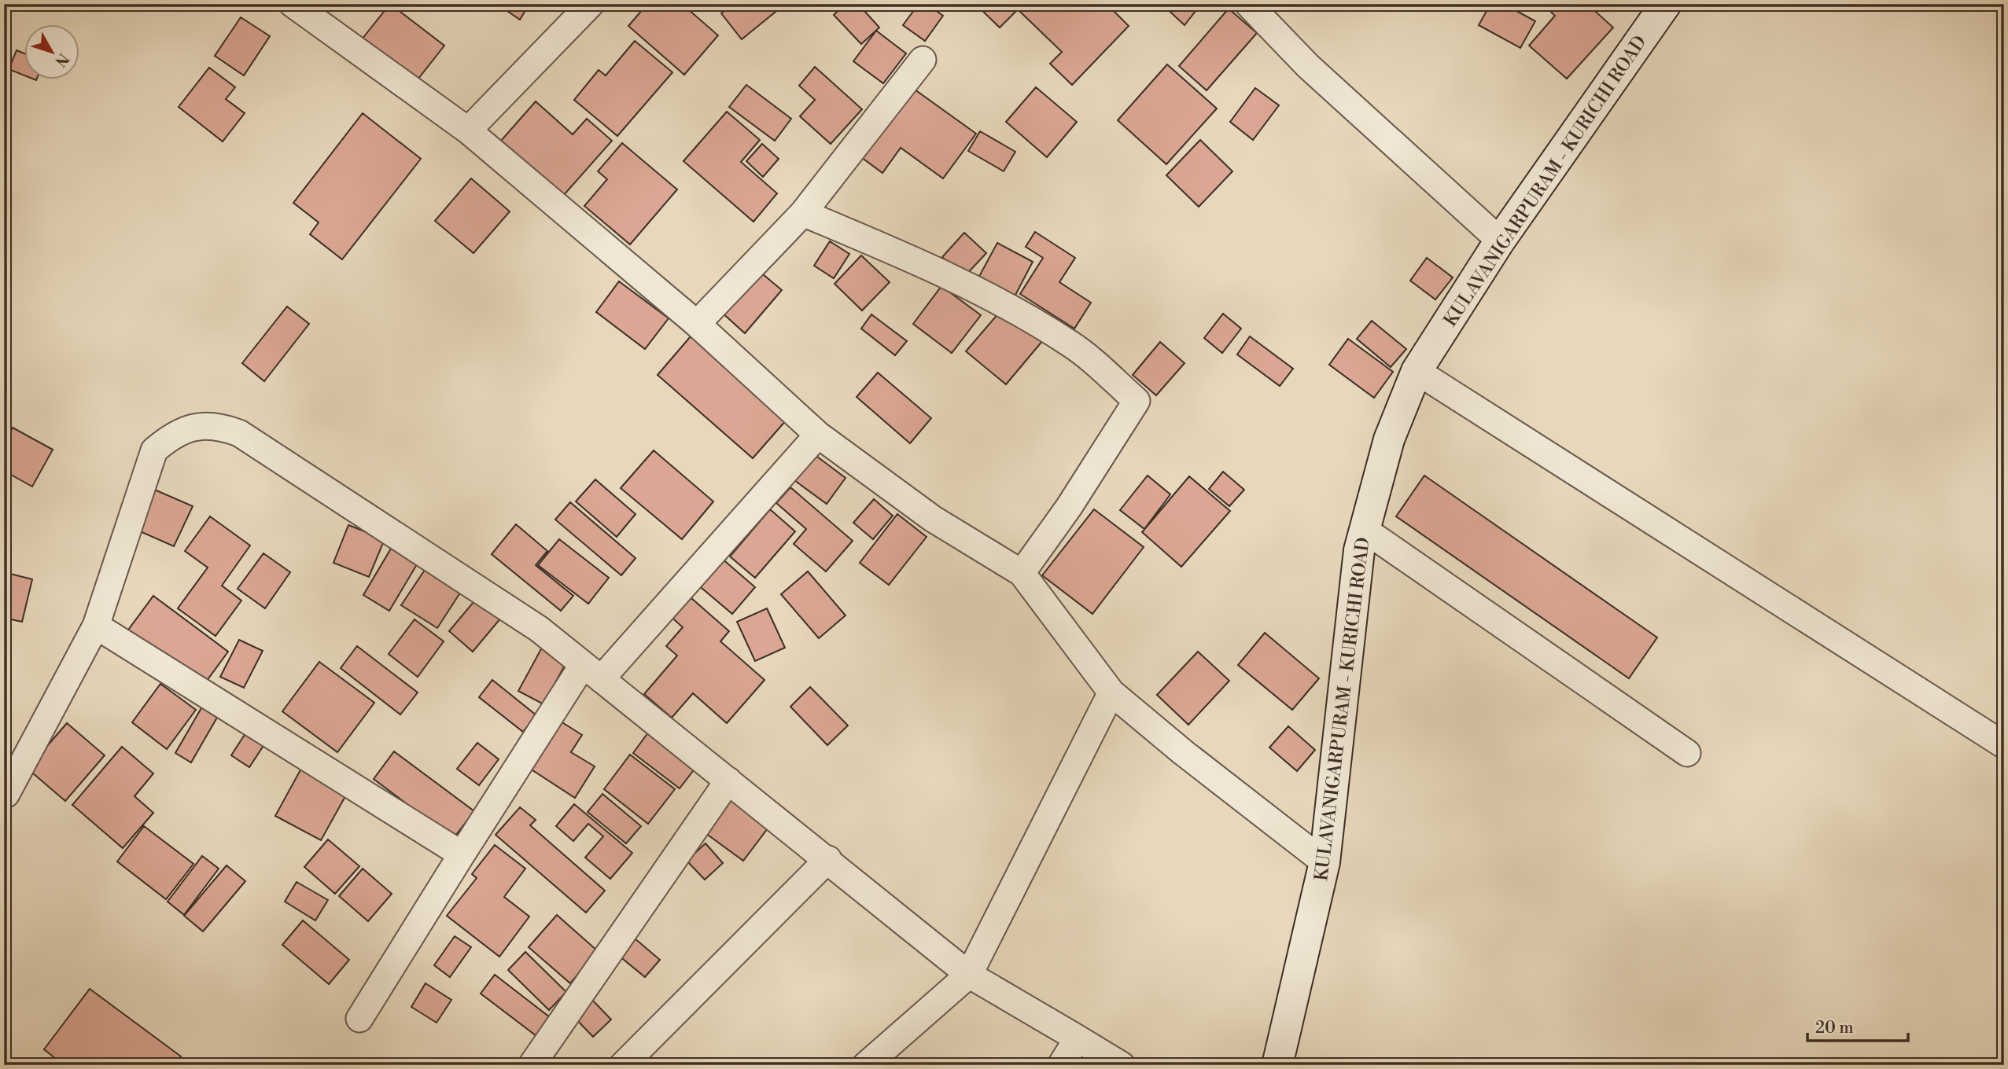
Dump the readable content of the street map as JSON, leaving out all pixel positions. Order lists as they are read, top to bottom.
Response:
{
  "streets": {
    "main road": ["KULAVANIGARPURAM - KURICHI ROAD"]
  },
  "scale_bar": "20 m",
  "north": "bottom right"
}
